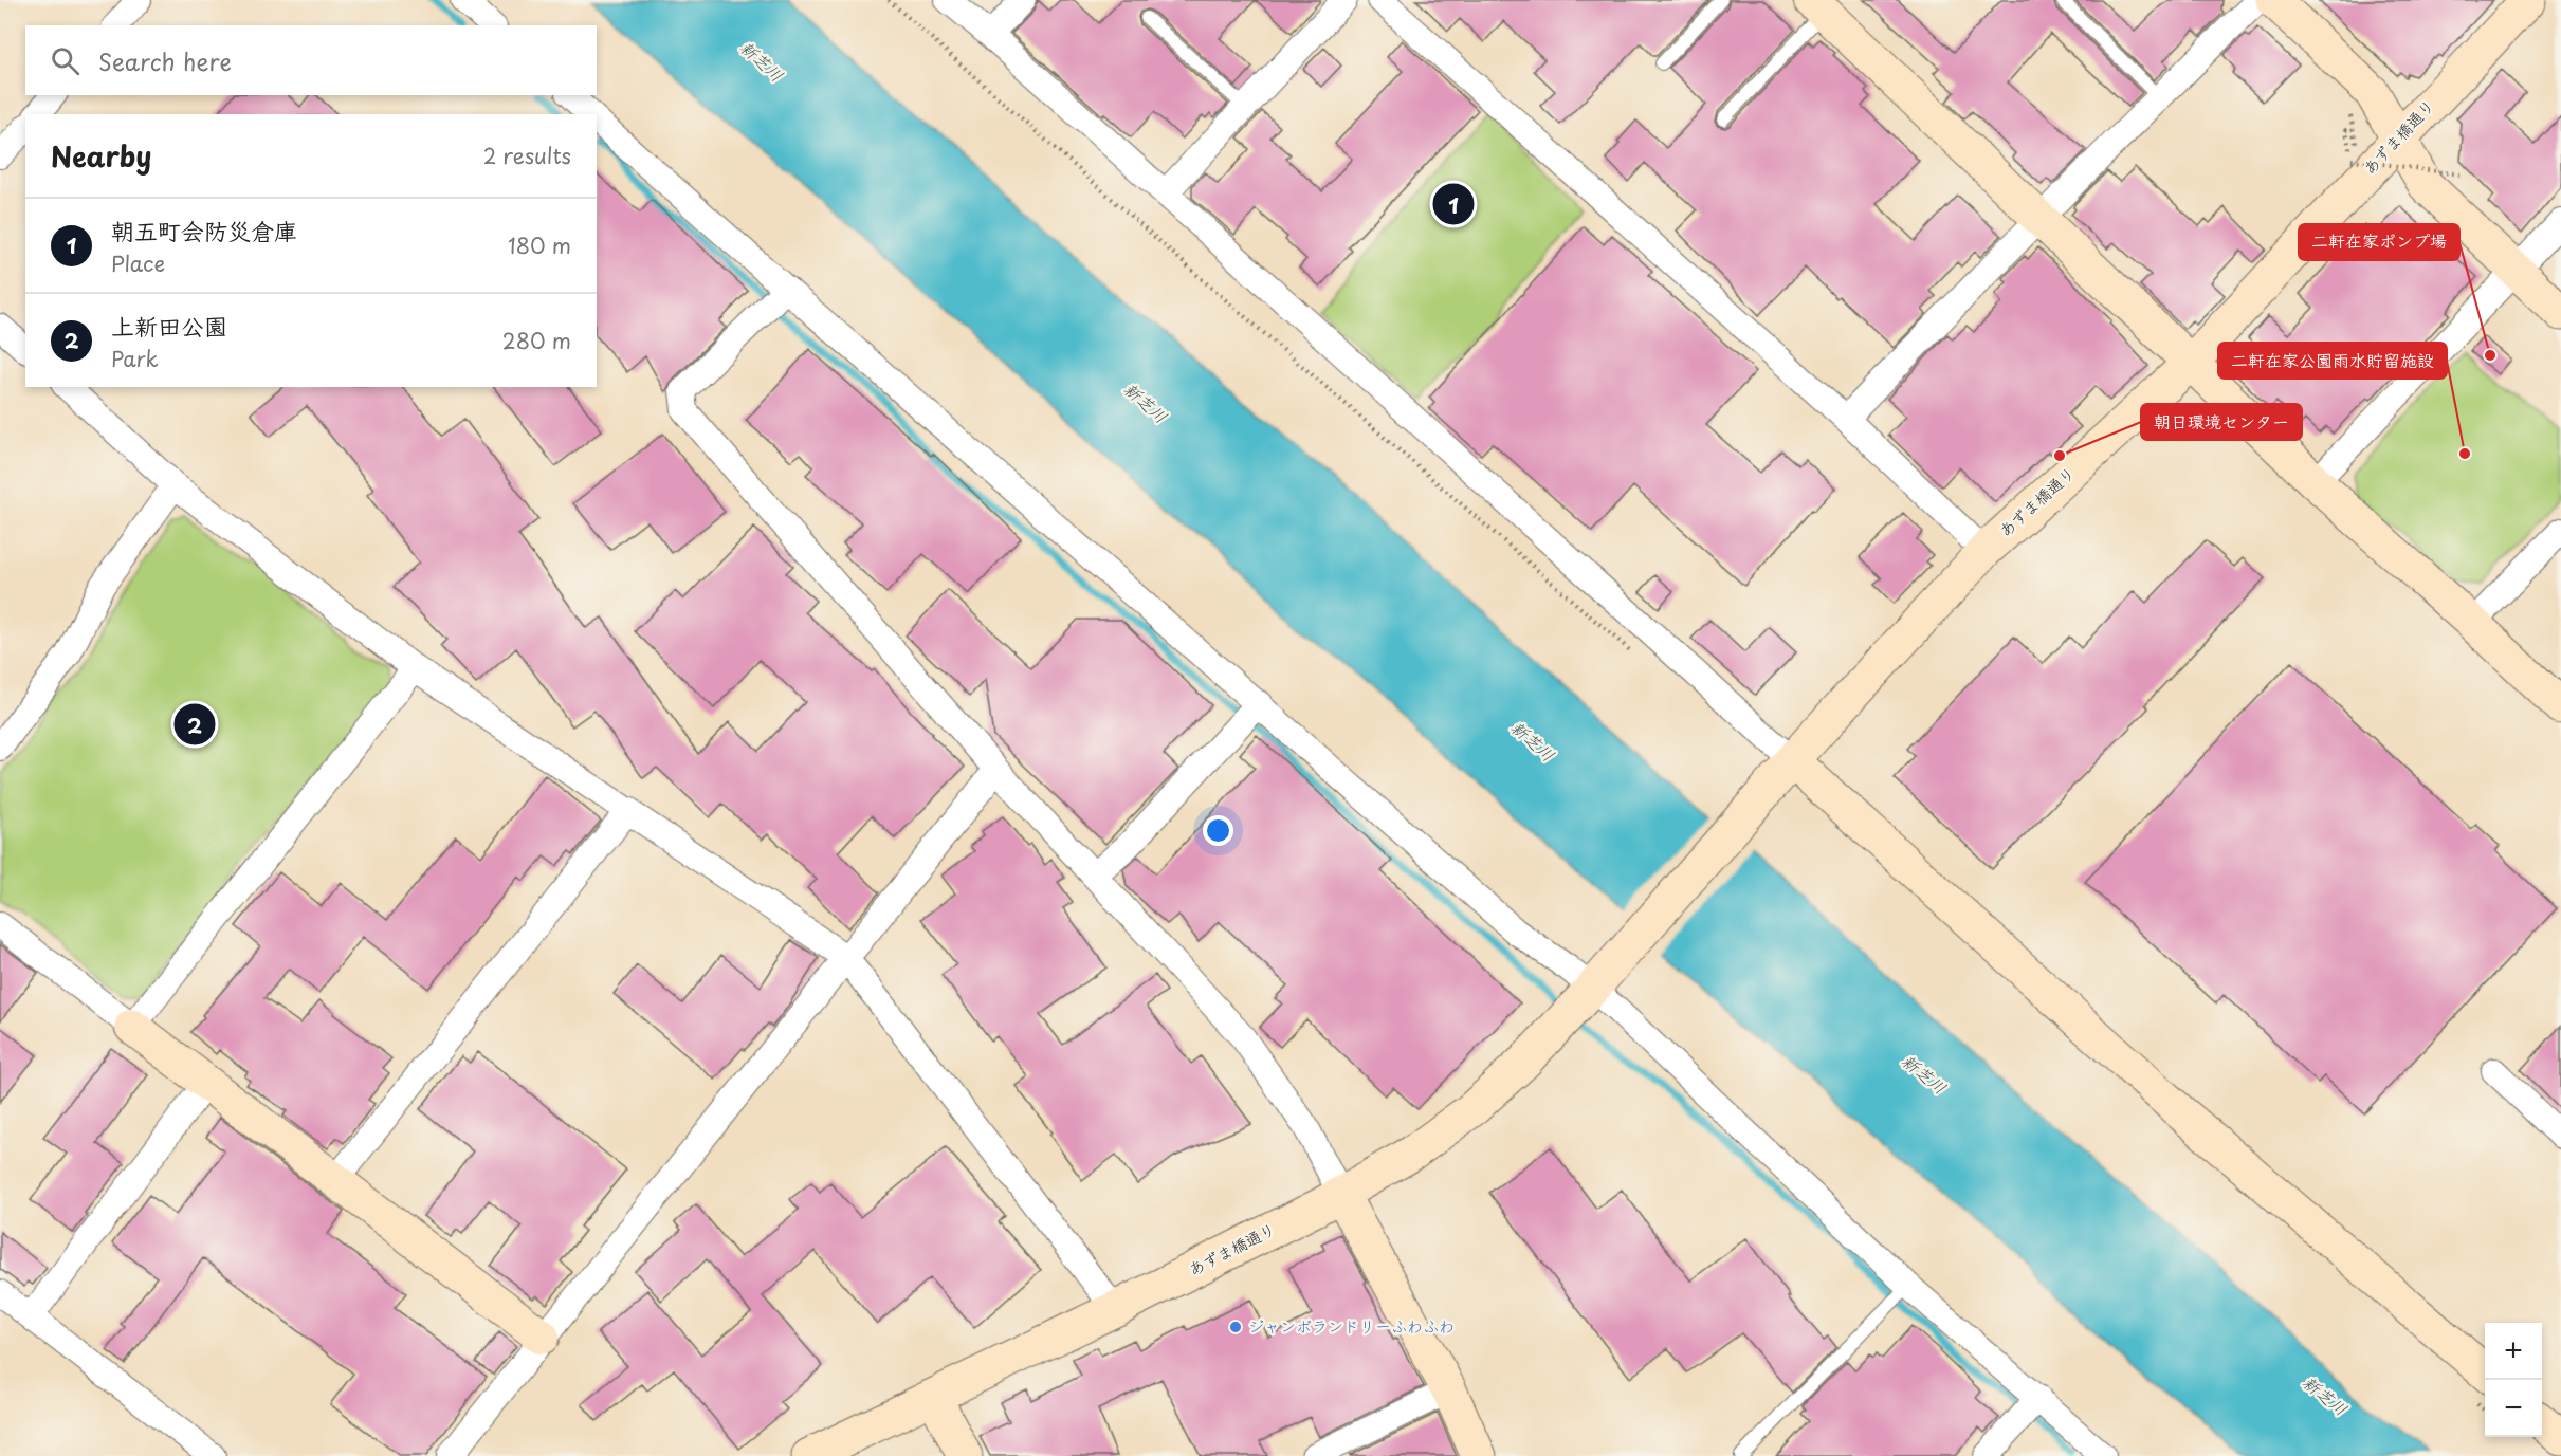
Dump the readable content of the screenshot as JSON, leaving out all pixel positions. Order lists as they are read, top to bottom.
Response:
{
  "streets": {
    "street": ["あずま橋通り"]
  },
  "water": ["新芝川"],
  "places": [
    "二軒在家ポンプ場",
    "二軒在家公園雨水貯留施設",
    "朝日環境センター",
    "ジャンボランドリーふわふわ"
  ],
  "page": {
    "search": "Search here",
    "heading": ["Nearby", "2 results"],
    "pins": ["1", "2"],
    "list": [
      {
        "mark": "1",
        "name": "朝五町会防災倉庫",
        "note": "Place",
        "value": "180 m"
      },
      {
        "mark": "2",
        "name": "上新田公園",
        "note": "Park",
        "value": "280 m"
      }
    ],
    "map_buttons": ["+", "−"]
  }
}
